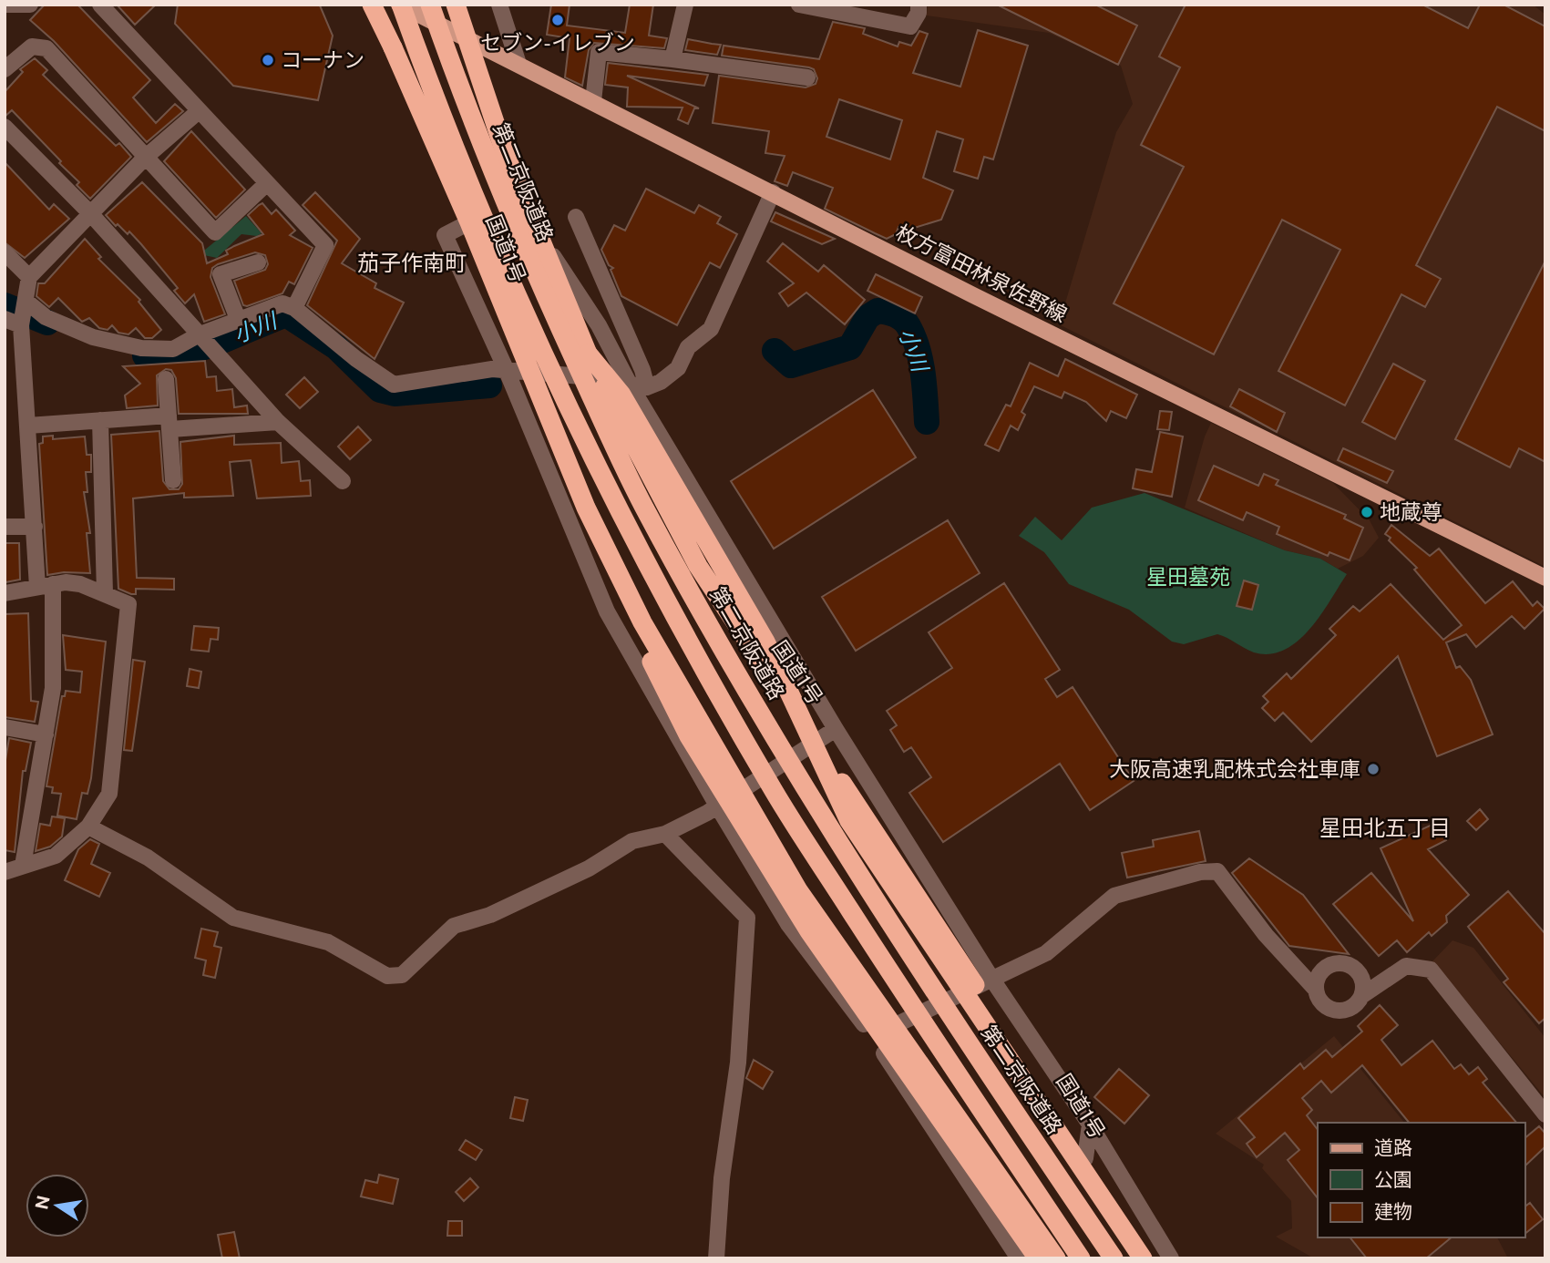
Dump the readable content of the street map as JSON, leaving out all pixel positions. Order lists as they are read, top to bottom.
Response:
{
  "streets": {
    "highway": ["第二京阪道路", "国道1号"],
    "main road": ["枚方富田林泉佐野線"]
  },
  "crossings": [
    ["国道1号", "枚方富田林泉佐野線"]
  ],
  "districts": ["茄子作南町", "星田北五丁目"],
  "water": ["小川"],
  "parks": ["星田墓苑"],
  "places": [
    "セブン-イレブン",
    "コーナン",
    "地蔵尊",
    "大阪高速乳配株式会社車庫"
  ],
  "legend": ["道路", "公園", "建物"],
  "north": "left"
}
